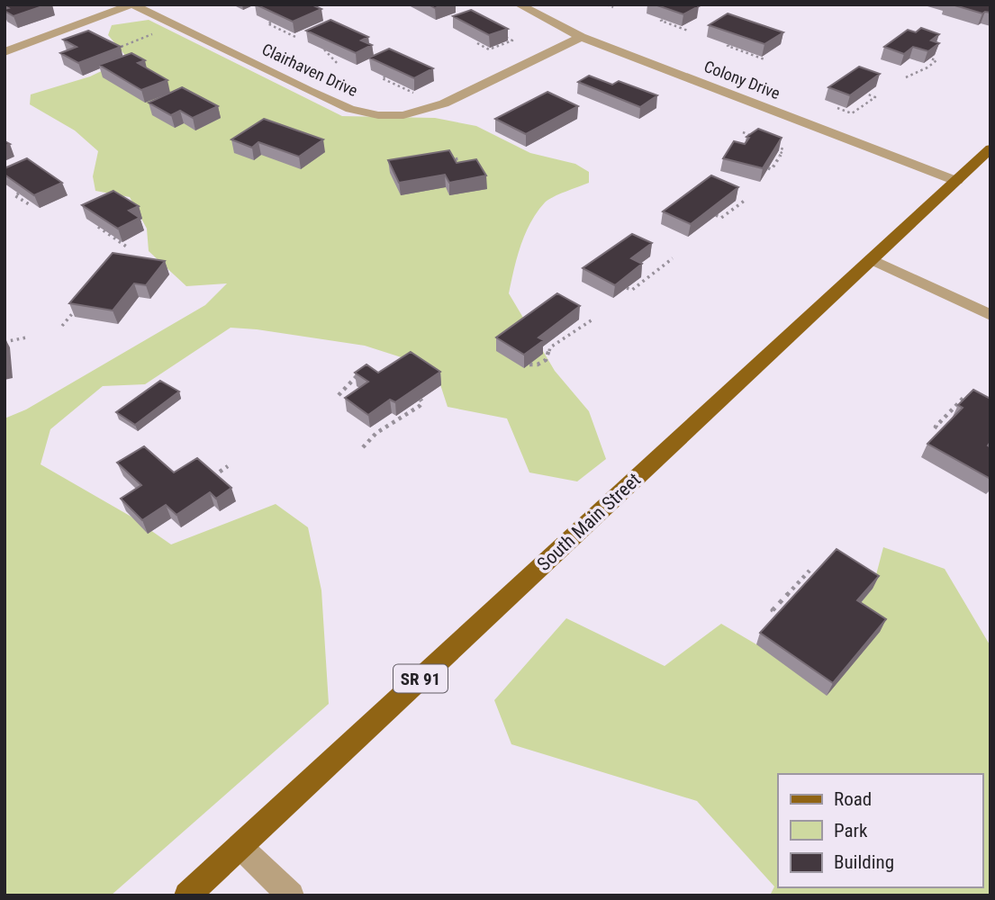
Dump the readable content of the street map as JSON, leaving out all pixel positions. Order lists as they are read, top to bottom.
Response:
{
  "streets": {
    "main road": ["South Main Street", "SR 91"],
    "street": ["Clairhaven Drive", "Colony Drive"]
  },
  "crossings": [
    ["Clairhaven Drive", "Colony Drive"],
    ["Colony Drive", "South Main Street"]
  ],
  "legend": ["Road", "Park", "Building"]
}
